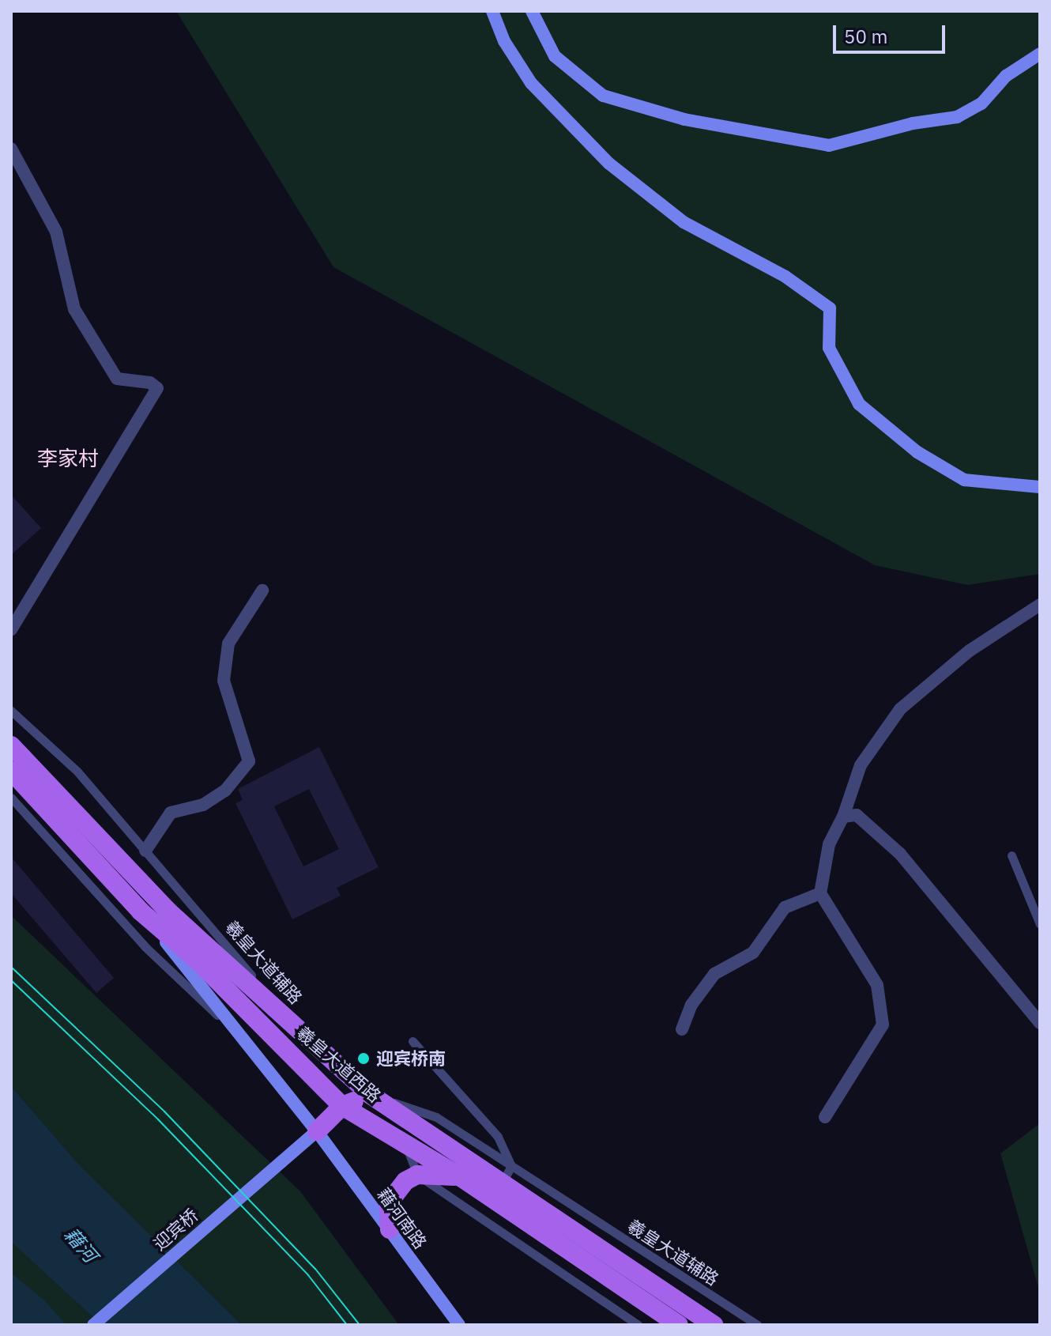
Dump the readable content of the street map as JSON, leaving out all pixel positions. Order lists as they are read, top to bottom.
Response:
{
  "streets": {
    "main road": ["羲皇大道西路"],
    "street": ["藉河南路", "迎宾桥"],
    "lane": ["羲皇大道辅路"]
  },
  "crossings": [
    ["羲皇大道辅路", "羲皇大道西路"],
    ["羲皇大道西路", "藉河南路"],
    ["藉河南路", "迎宾桥"]
  ],
  "districts": ["李家村"],
  "water": ["藉河"],
  "places": ["迎宾桥南"],
  "scale_bar": "50 m"
}
